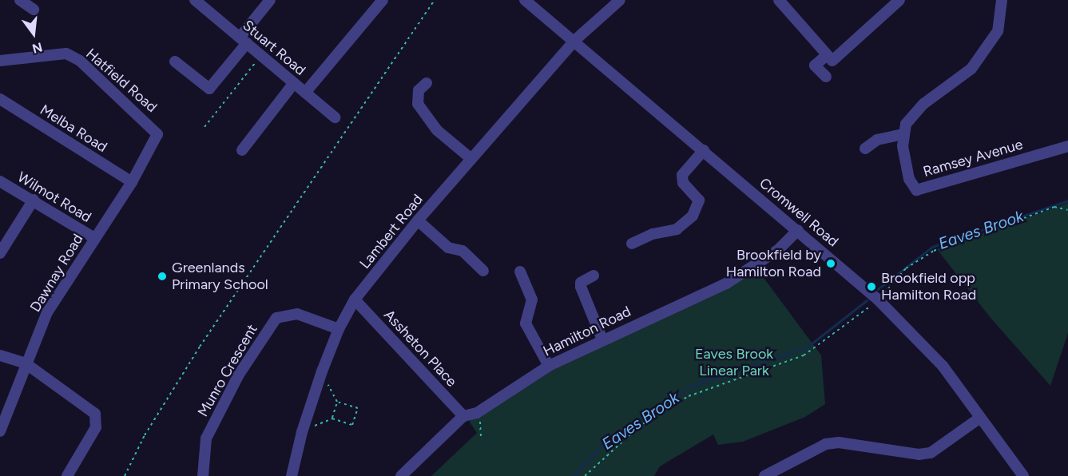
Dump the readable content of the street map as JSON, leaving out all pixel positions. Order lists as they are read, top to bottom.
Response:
{
  "streets": {
    "street": [
      "Stuart Road",
      "Hatfield Road",
      "Melba Road",
      "Ramsey Avenue",
      "Wilmot Road",
      "Cromwell Road",
      "Lambert Road",
      "Dawnay Road",
      "Hamilton Road",
      "Assheton Place",
      "Munro Crescent"
    ]
  },
  "crossings": [
    ["Hatfield Road", "Dawnay Road"],
    ["Melba Road", "Dawnay Road"],
    ["Wilmot Road", "Dawnay Road"],
    ["Cromwell Road", "Lambert Road"],
    ["Cromwell Road", "Hamilton Road"],
    ["Lambert Road", "Assheton Place"],
    ["Lambert Road", "Munro Crescent"],
    ["Hamilton Road", "Assheton Place"]
  ],
  "water": ["Eaves Brook"],
  "parks": ["Eaves Brook Linear Park"],
  "places": ["Brookfield by Hamilton Road", "Greenlands Primary School", "Brookfield opp Hamilton Road"],
  "north": "bottom"
}
